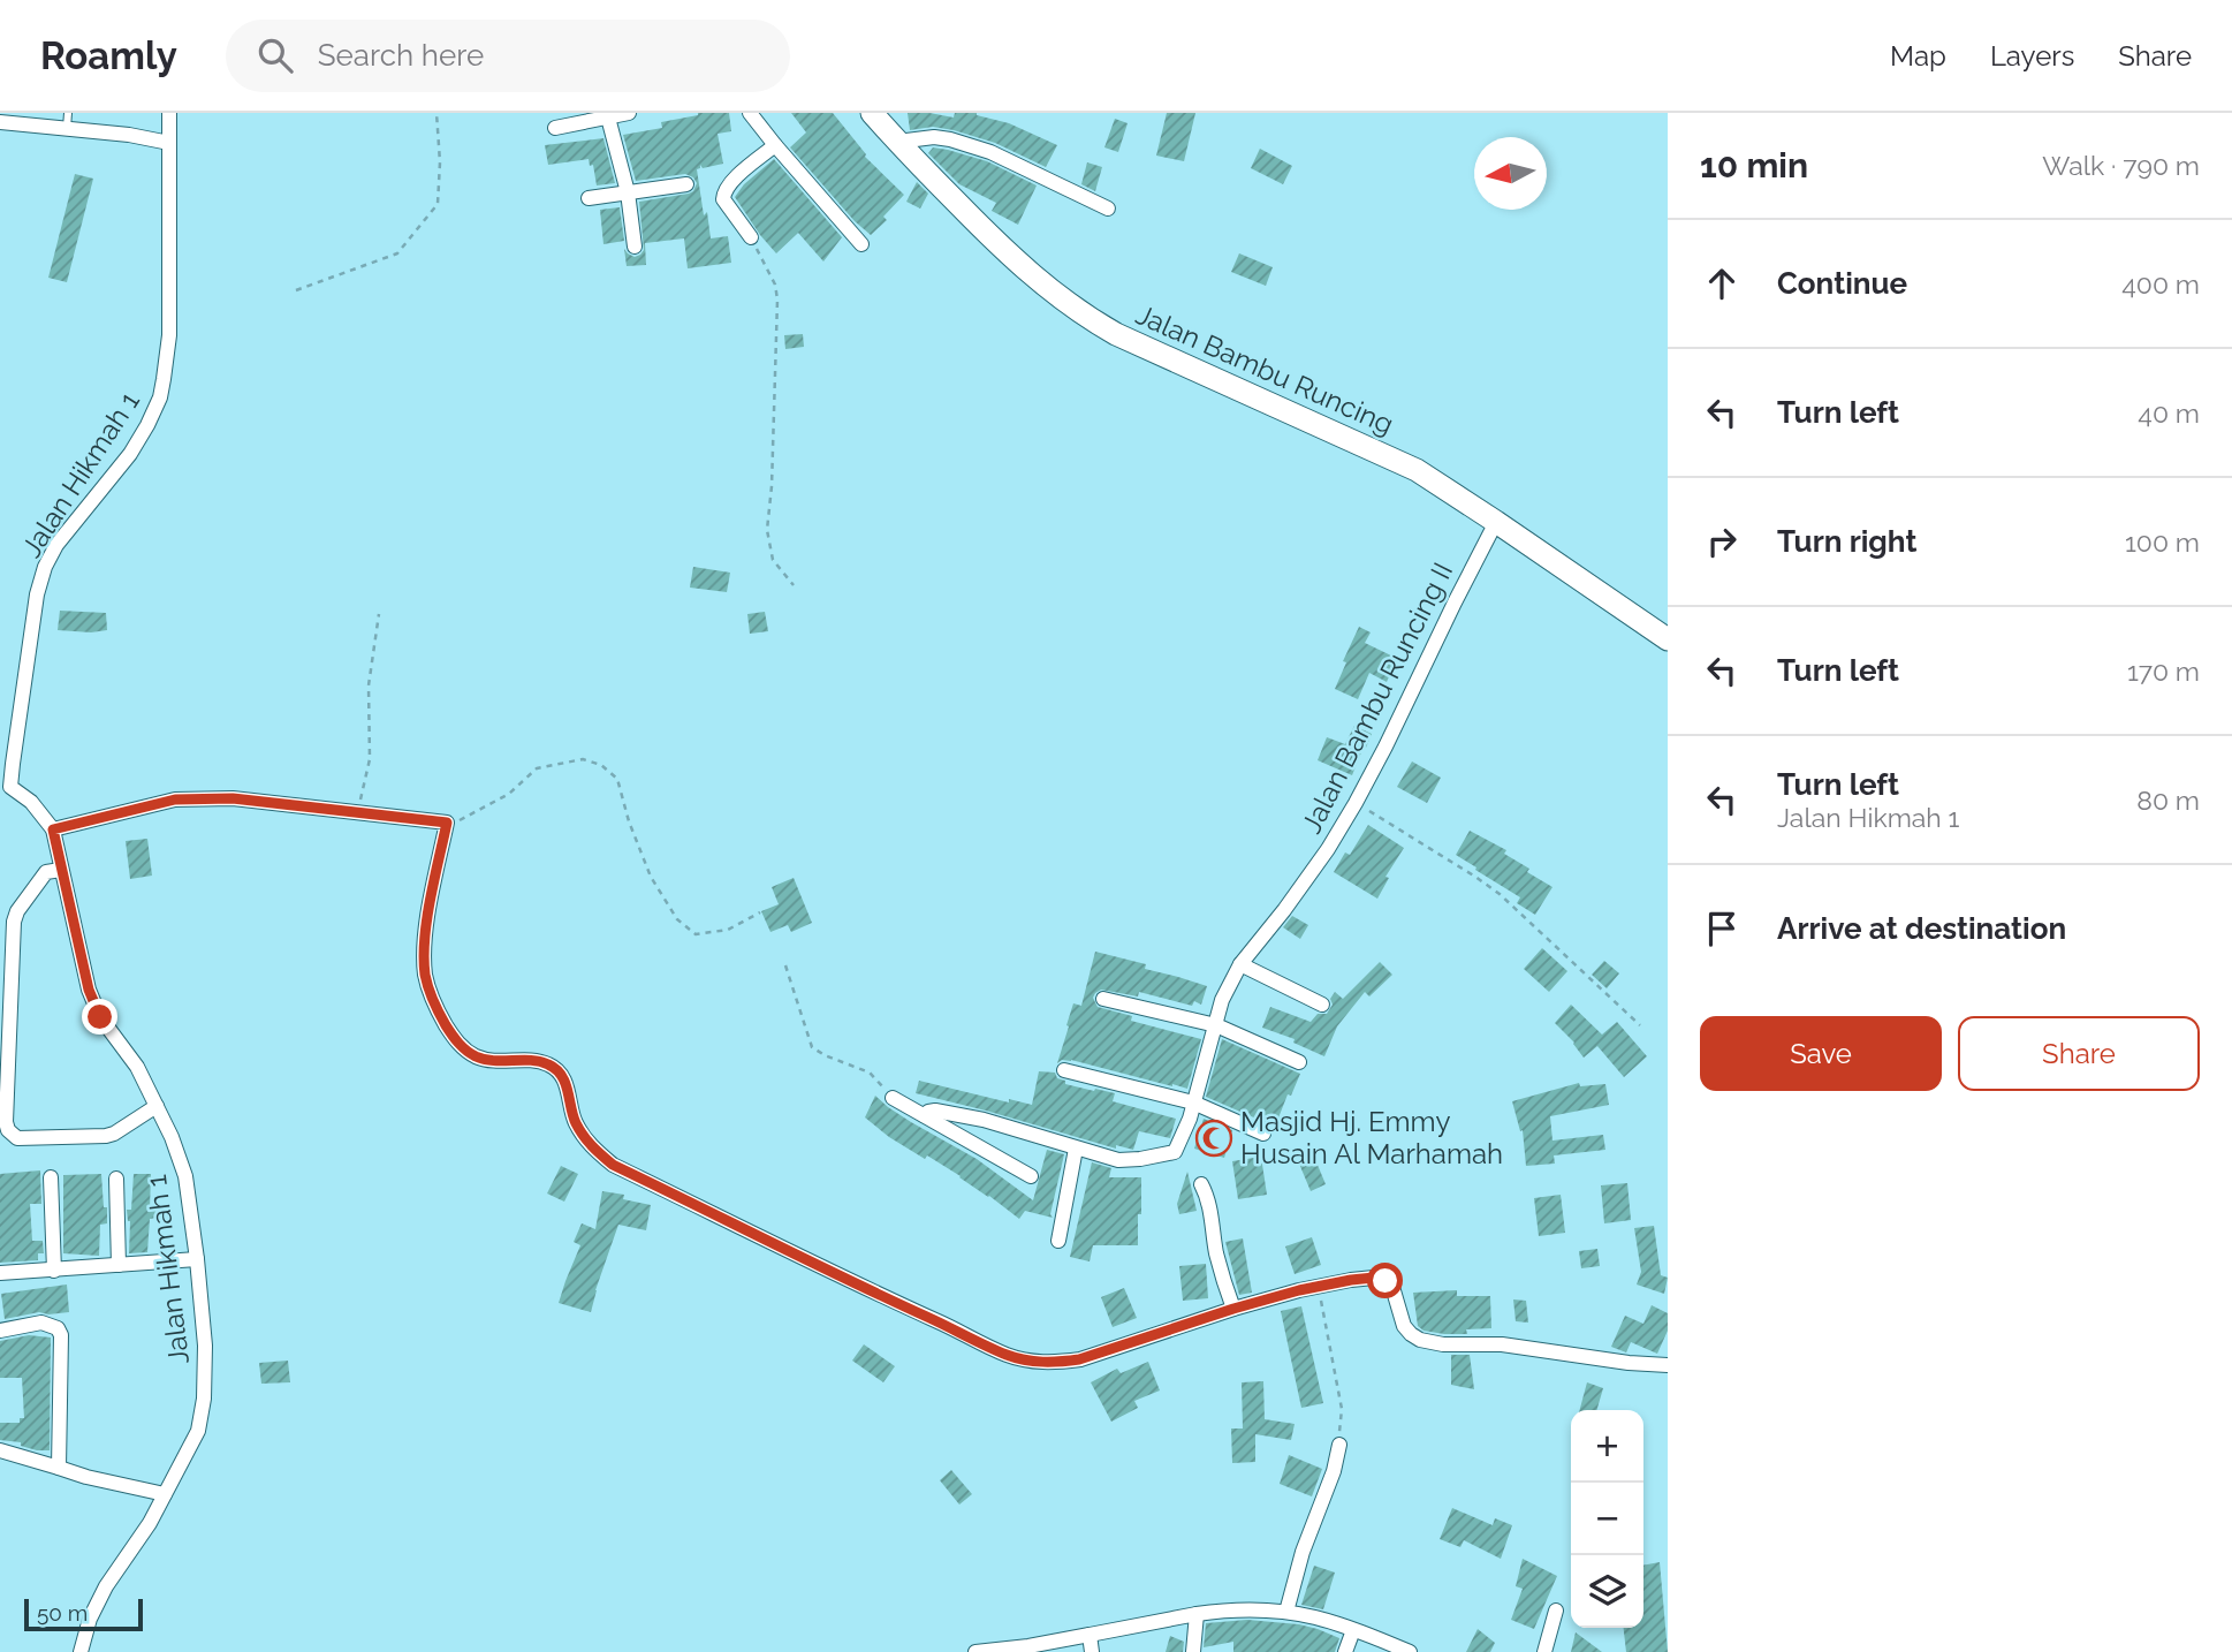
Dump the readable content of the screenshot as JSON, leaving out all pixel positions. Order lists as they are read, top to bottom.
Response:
{
  "streets": {
    "street": ["Jalan Bambu Runcing", "Jalan Hikmah 1", "Jalan Bambu Runcing II"]
  },
  "crossings": [
    ["Jalan Bambu Runcing", "Jalan Bambu Runcing II"]
  ],
  "places": {
    "mosque": ["Masjid Hj. Emmy Husain Al Marhamah"]
  },
  "scale_bar": "50 m",
  "north": "left",
  "page": {
    "header": "Roamly",
    "search": "Search here",
    "nav": ["Map", "Layers", "Share"],
    "heading": ["10 min", "Walk · 790 m"],
    "list": [
      ["Continue", "400 m"],
      ["Turn left", "40 m"],
      ["Turn right", "100 m"],
      ["Turn left", "170 m"],
      ["Turn left", "Jalan Hikmah 1", "80 m"],
      "Arrive at destination"
    ],
    "buttons": ["Save", "Share"],
    "map_buttons": ["+", "−"],
    "scale": "50 m"
  }
}
